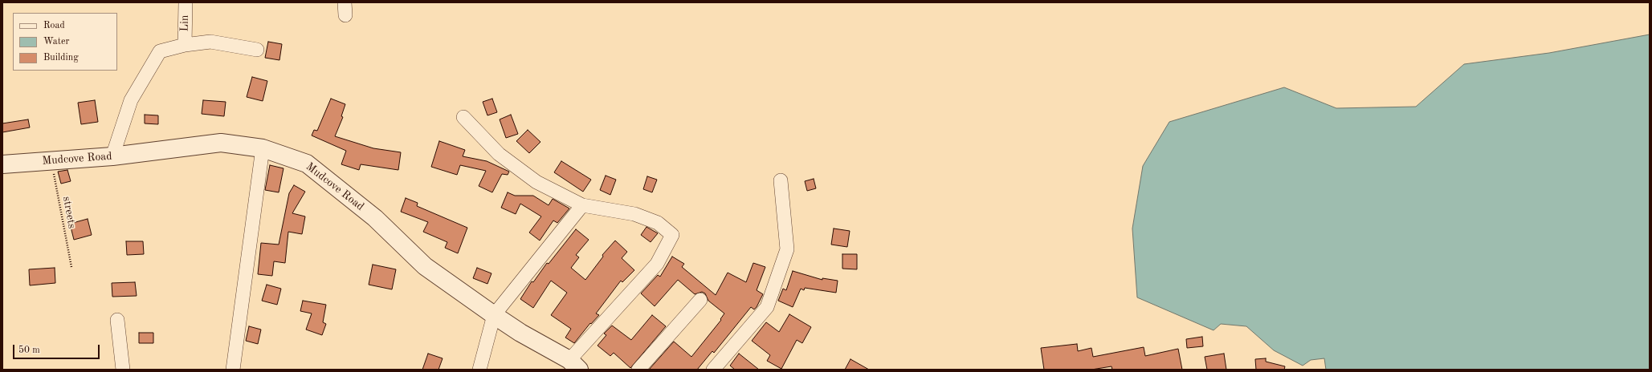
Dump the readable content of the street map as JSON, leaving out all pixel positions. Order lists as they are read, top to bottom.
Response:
{
  "streets": {
    "street": ["Lin", "Mudcove Road"],
    "path": ["streets"]
  },
  "crossings": [
    ["Mudcove Road", "streets"]
  ],
  "legend": ["Road", "Water", "Building"],
  "scale_bar": "50 m"
}
